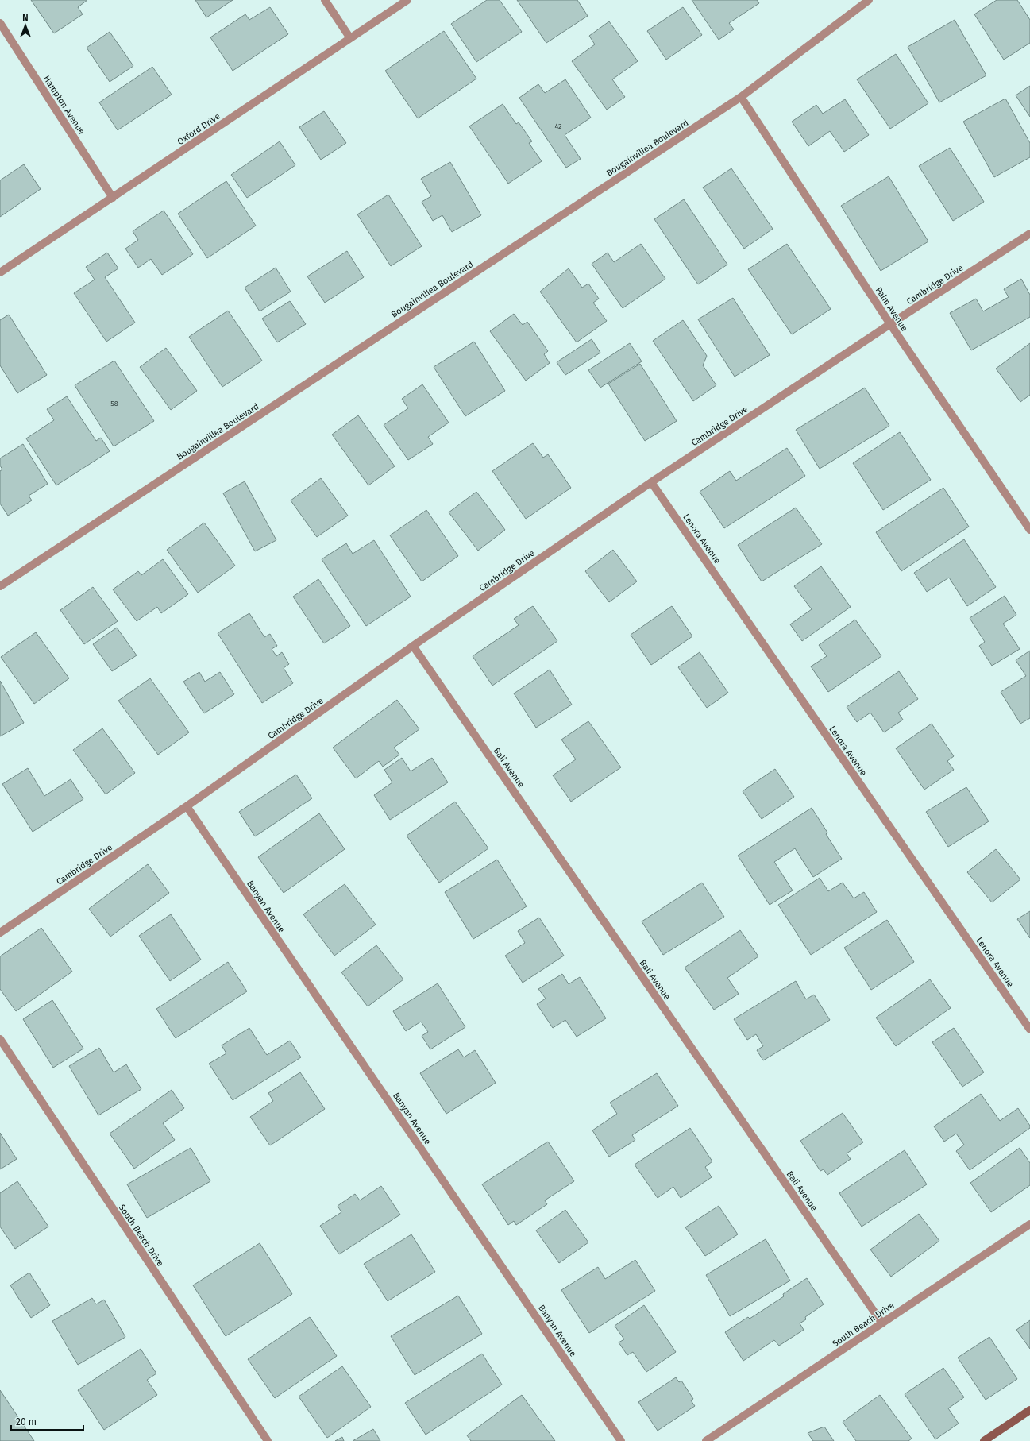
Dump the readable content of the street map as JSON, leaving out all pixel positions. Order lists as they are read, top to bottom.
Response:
{
  "streets": {
    "street": [
      "Hampton Avenue",
      "Oxford Drive",
      "Bougainvillea Boulevard",
      "Cambridge Drive",
      "Palm Avenue",
      "Lenora Avenue",
      "Bali Avenue",
      "Banyan Avenue",
      "South Beach Drive"
    ]
  },
  "crossings": [
    ["Hampton Avenue", "Oxford Drive"],
    ["Bougainvillea Boulevard", "Palm Avenue"],
    ["Cambridge Drive", "Palm Avenue"],
    ["Cambridge Drive", "Lenora Avenue"],
    ["Cambridge Drive", "Bali Avenue"],
    ["Cambridge Drive", "Banyan Avenue"],
    ["Bali Avenue", "South Beach Drive"]
  ],
  "house_numbers": ["42", "58"],
  "scale_bar": "20 m",
  "north": "top"
}
